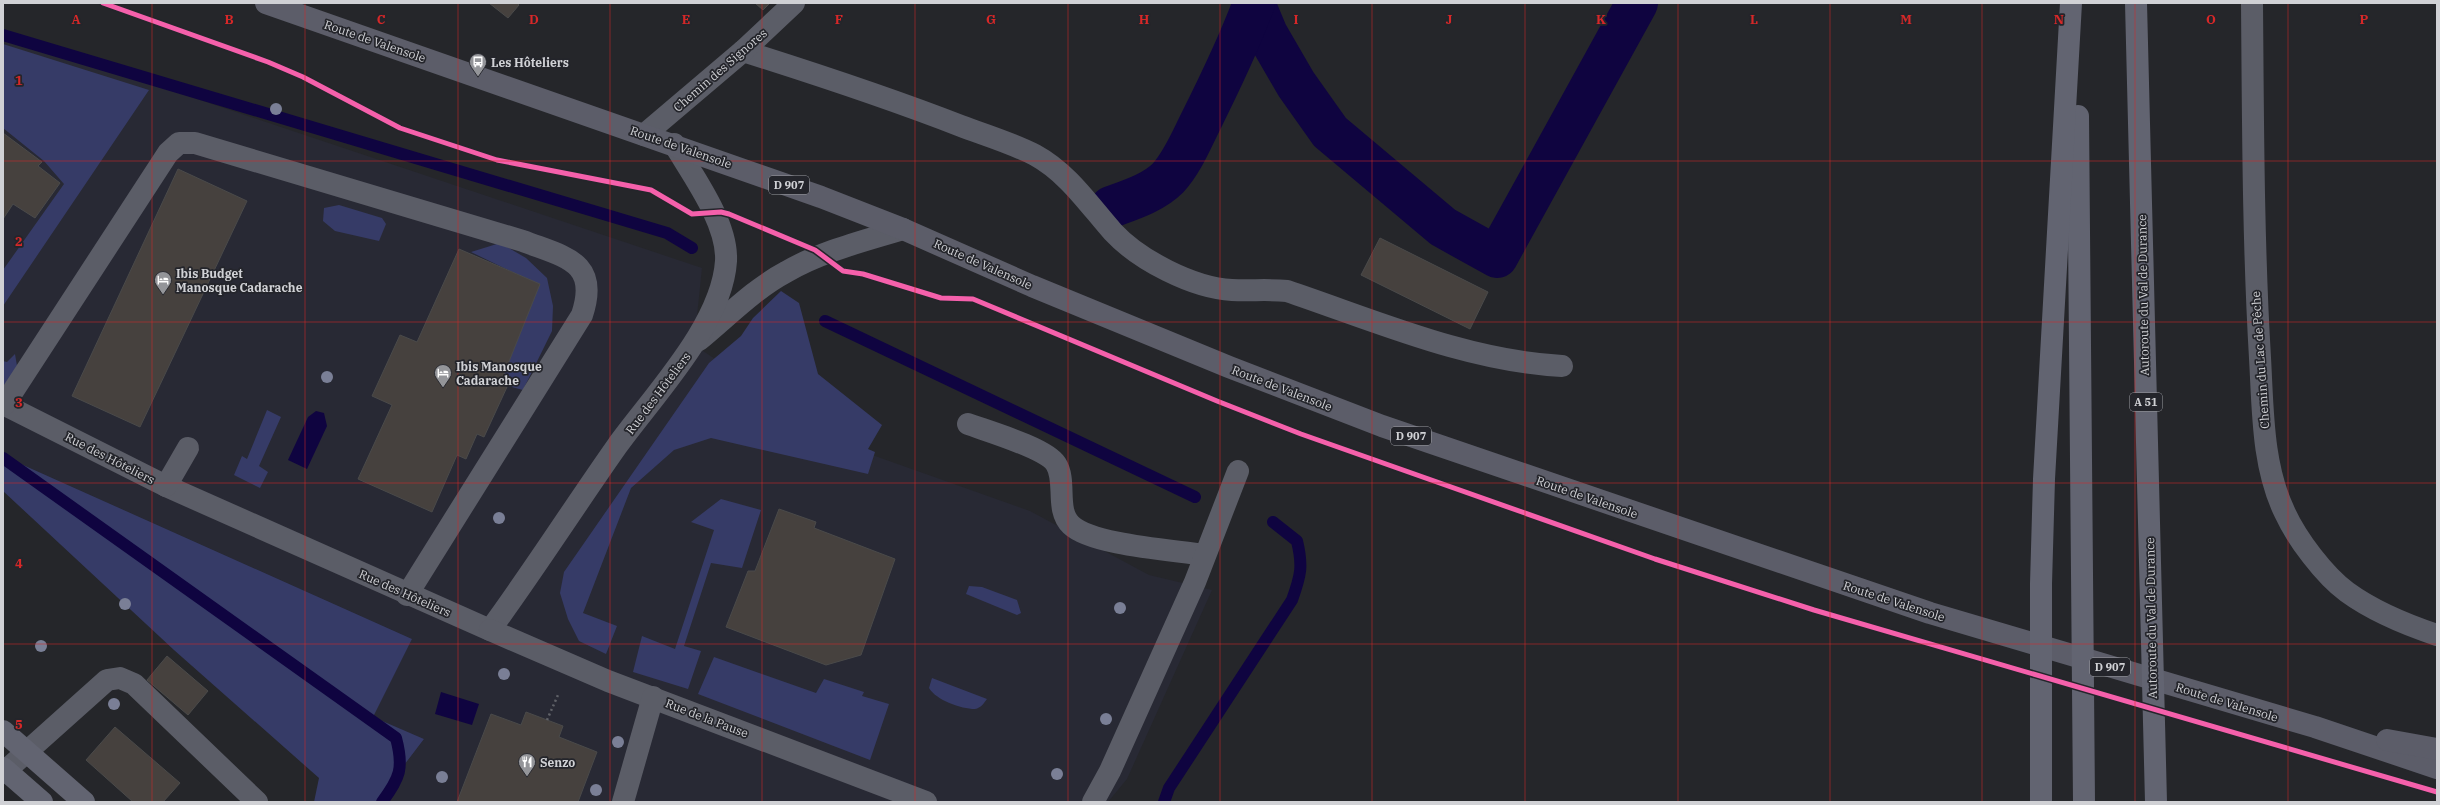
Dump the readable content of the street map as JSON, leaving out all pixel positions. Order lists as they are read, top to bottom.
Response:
{
  "streets": {
    "highway": ["Autoroute du Val de Durance", "A 51"],
    "main road": ["Route de Valensole", "D 907"],
    "street": [
      "Chemin des Signores",
      "Chemin du Lac de Pêche",
      "Rue des Hôteliers",
      "Rue de la Pause"
    ]
  },
  "crossings": [
    ["Route de Valensole", "Chemin des Signores"],
    ["Route de Valensole", "Rue des Hôteliers"],
    ["Rue des Hôteliers", "Rue de la Pause"]
  ],
  "places": {
    "bus stop": ["Les Hôteliers"],
    "hotel": ["Ibis Budget Manosque Cadarache", "Ibis Manosque Cadarache"],
    "restaurant": ["Senzo"]
  },
  "grid": {
    "columns": [
      "A",
      "B",
      "C",
      "D",
      "E",
      "F",
      "G",
      "H",
      "I",
      "J",
      "K",
      "L",
      "M",
      "N",
      "O",
      "P"
    ],
    "rows": [
      "1",
      "2",
      "3",
      "4",
      "5"
    ]
  }
}
